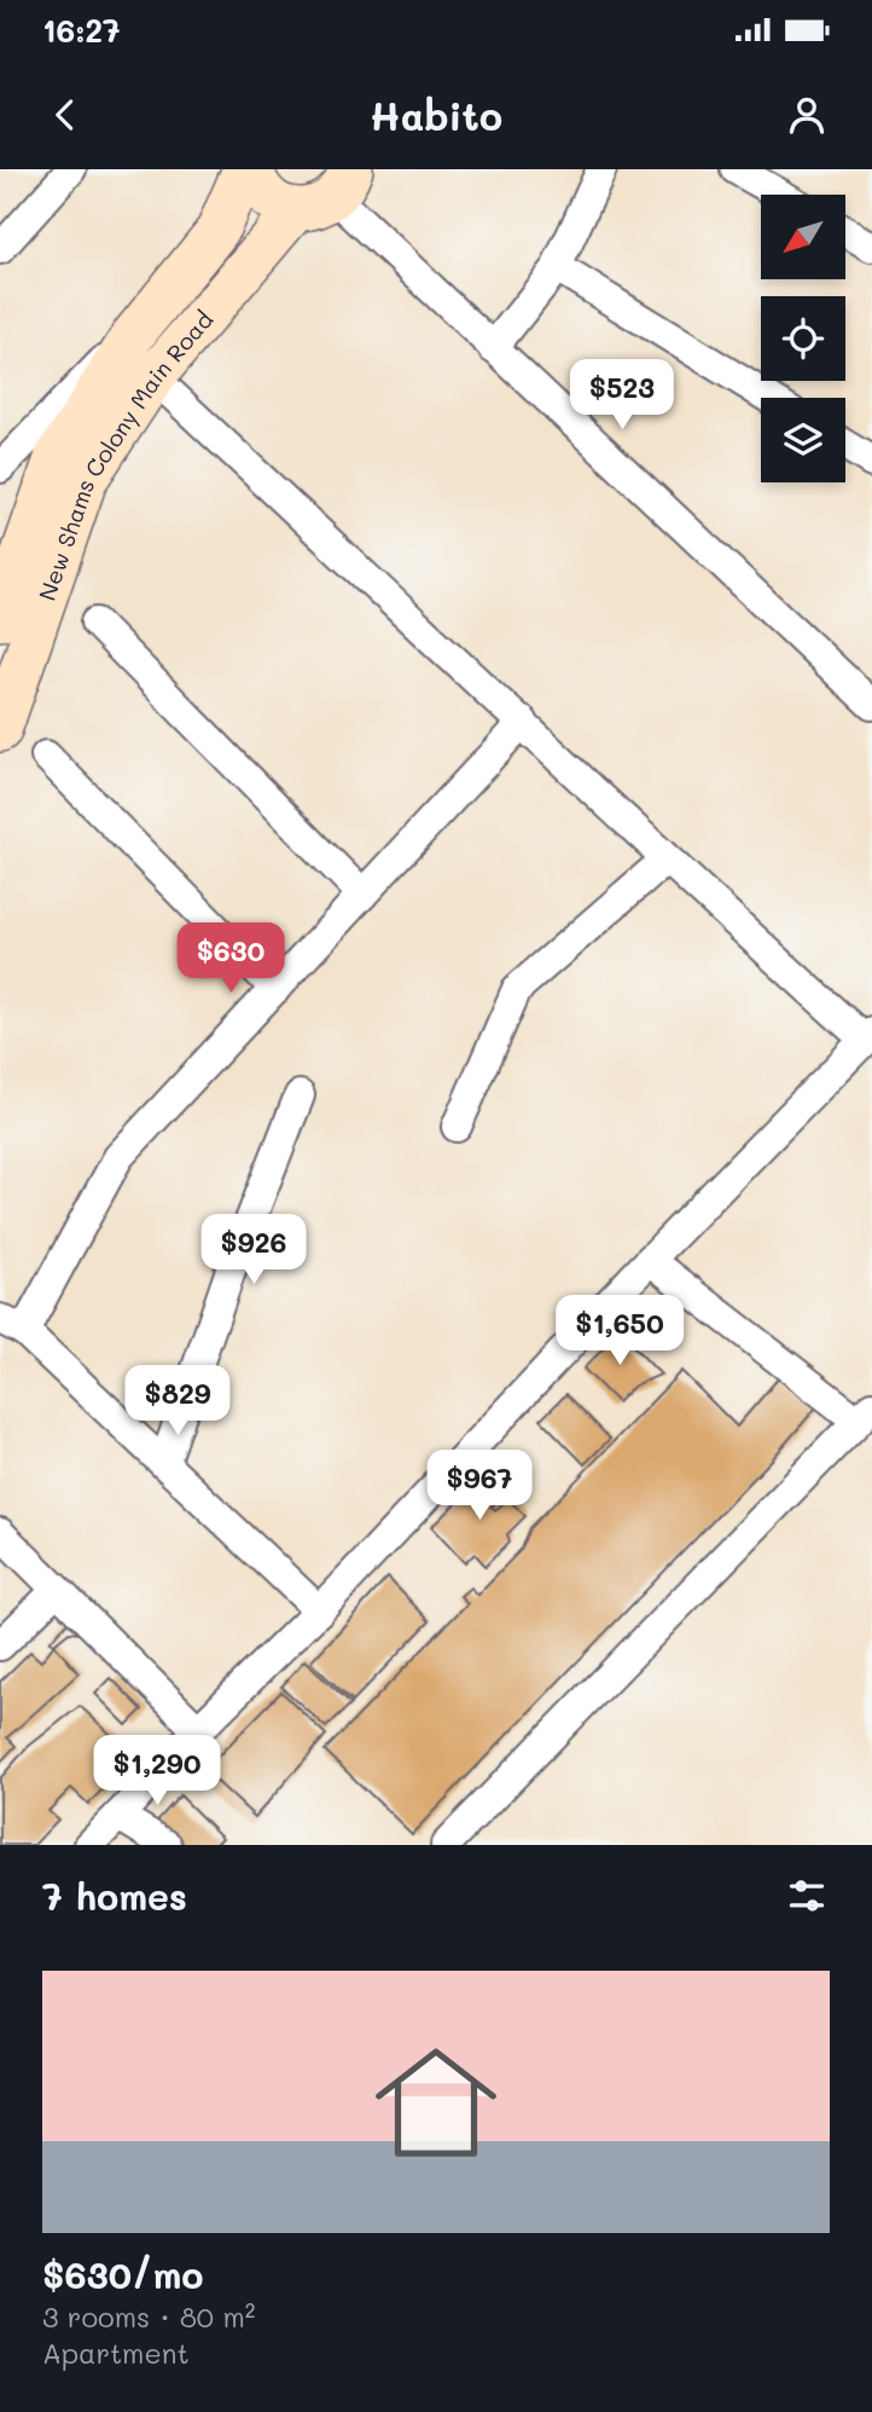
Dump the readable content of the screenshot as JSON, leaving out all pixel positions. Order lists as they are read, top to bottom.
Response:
{
  "streets": {
    "main road": ["New Shams Colony Main Road"]
  },
  "north": "bottom left",
  "page": {
    "status": "16:27",
    "header": "Habito",
    "price": [
      "$523",
      "$630",
      "$926",
      "$1,650",
      "$829",
      "$967",
      "$1,290"
    ],
    "heading": "7 homes",
    "list": [
      {
        "name": "$630/mo",
        "note": "3 rooms · 80 m² · Apartment"
      }
    ]
  }
}
